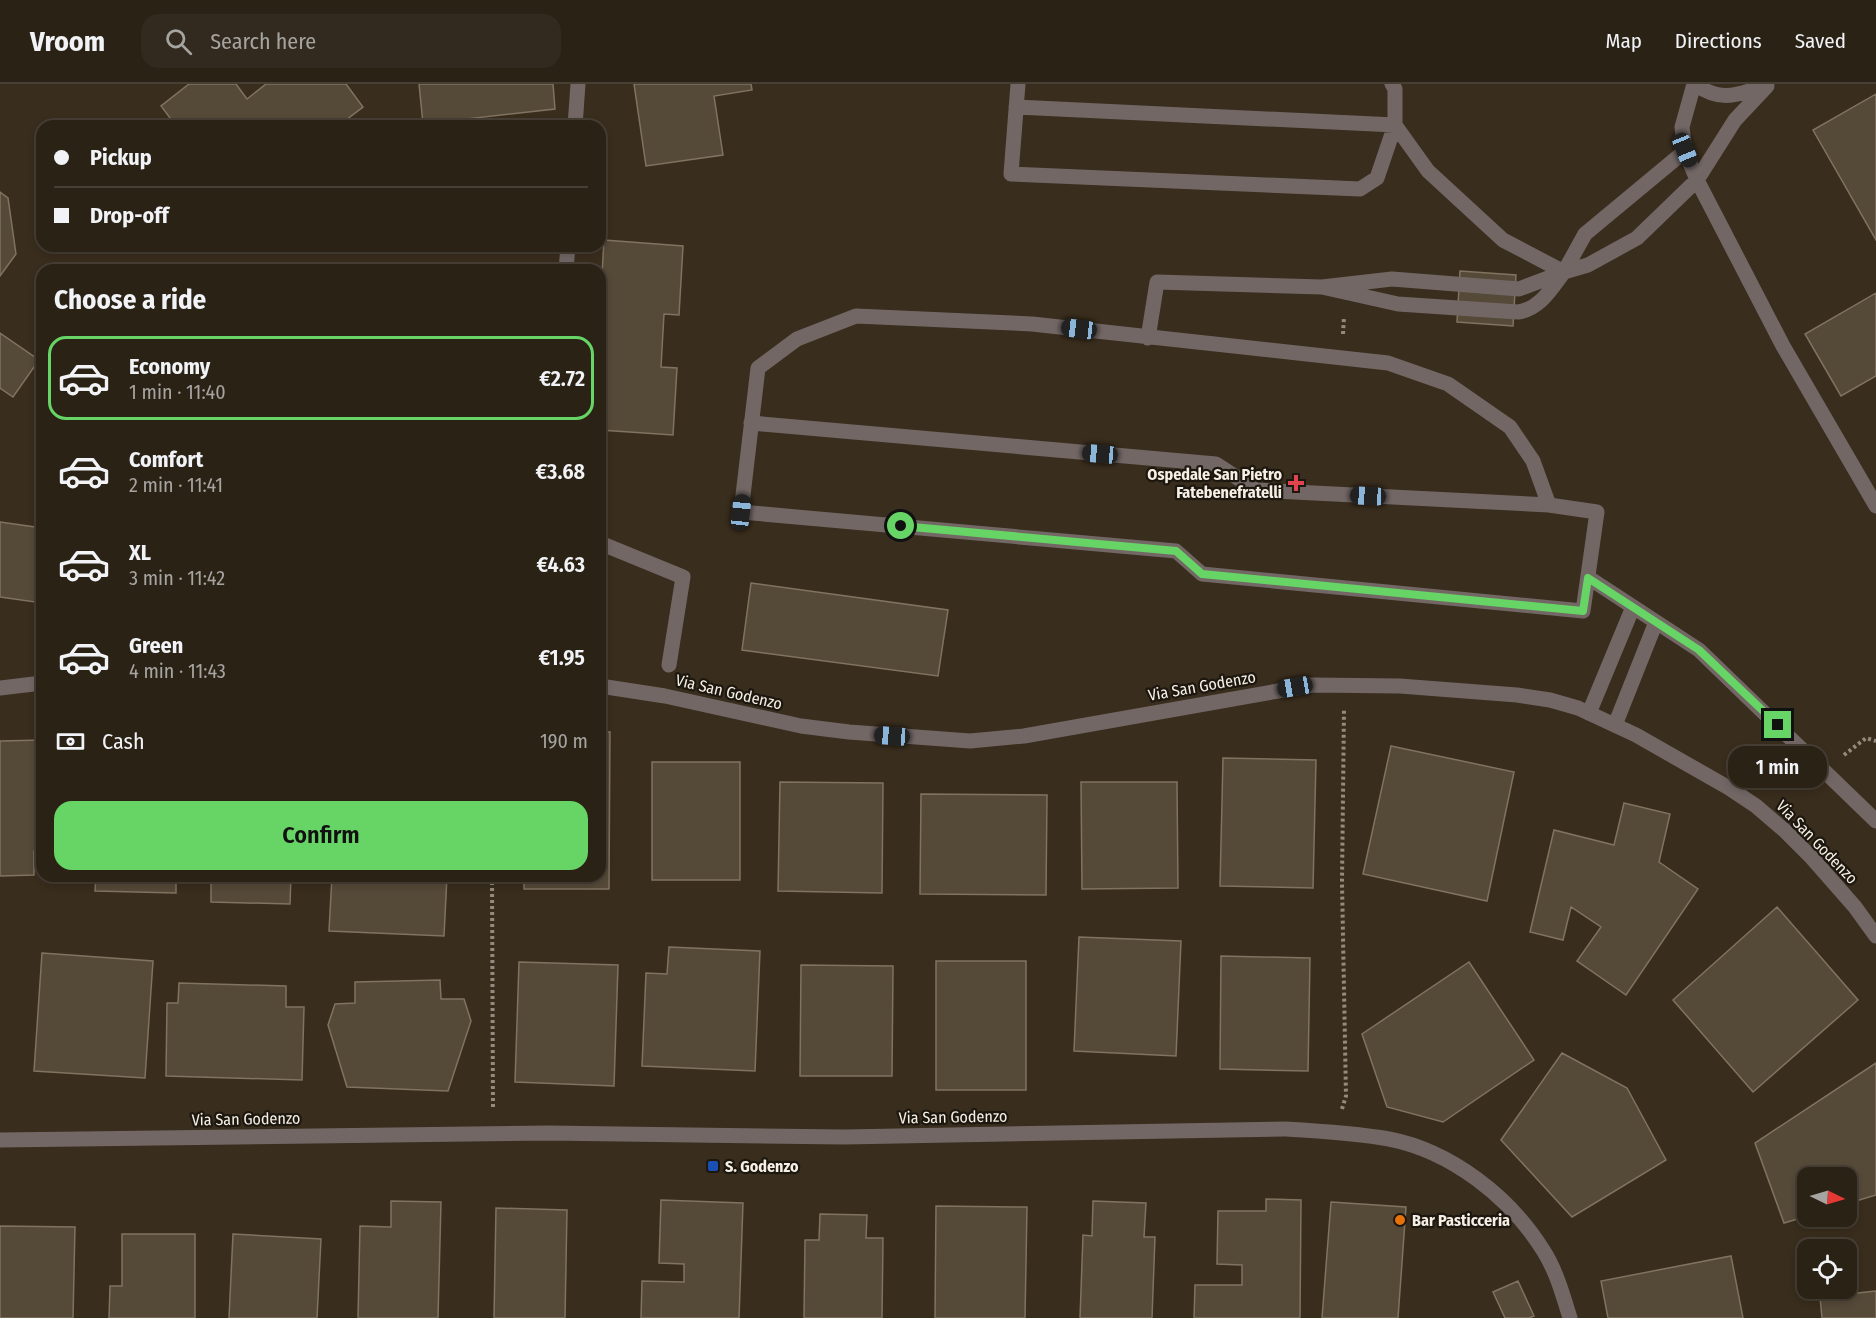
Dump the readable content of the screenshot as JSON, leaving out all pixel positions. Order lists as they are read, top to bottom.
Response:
{
  "streets": {
    "street": ["Via San Godenzo"]
  },
  "places": {
    "health": ["Ospedale San Pietro Fatebenefratelli"],
    "transit": ["S. Godenzo"],
    "other": ["Bar Pasticceria"]
  },
  "north": "right",
  "page": {
    "header": "Vroom",
    "search": "Search here",
    "nav": ["Map", "Directions", "Saved"],
    "banner": ["Pickup", "Drop-off"],
    "heading": "Choose a ride",
    "list": [
      {
        "name": "Economy",
        "note": "1 min · 11:40",
        "value": "€2.72"
      },
      {
        "name": "Comfort",
        "note": "2 min · 11:41",
        "value": "€3.68"
      },
      {
        "name": "XL",
        "note": "3 min · 11:42",
        "value": "€4.63"
      },
      {
        "name": "Green",
        "note": "4 min · 11:43",
        "value": "€1.95"
      }
    ],
    "pay": ["Cash", "190 m"],
    "bubble": "1 min",
    "buttons": "Confirm"
  }
}
